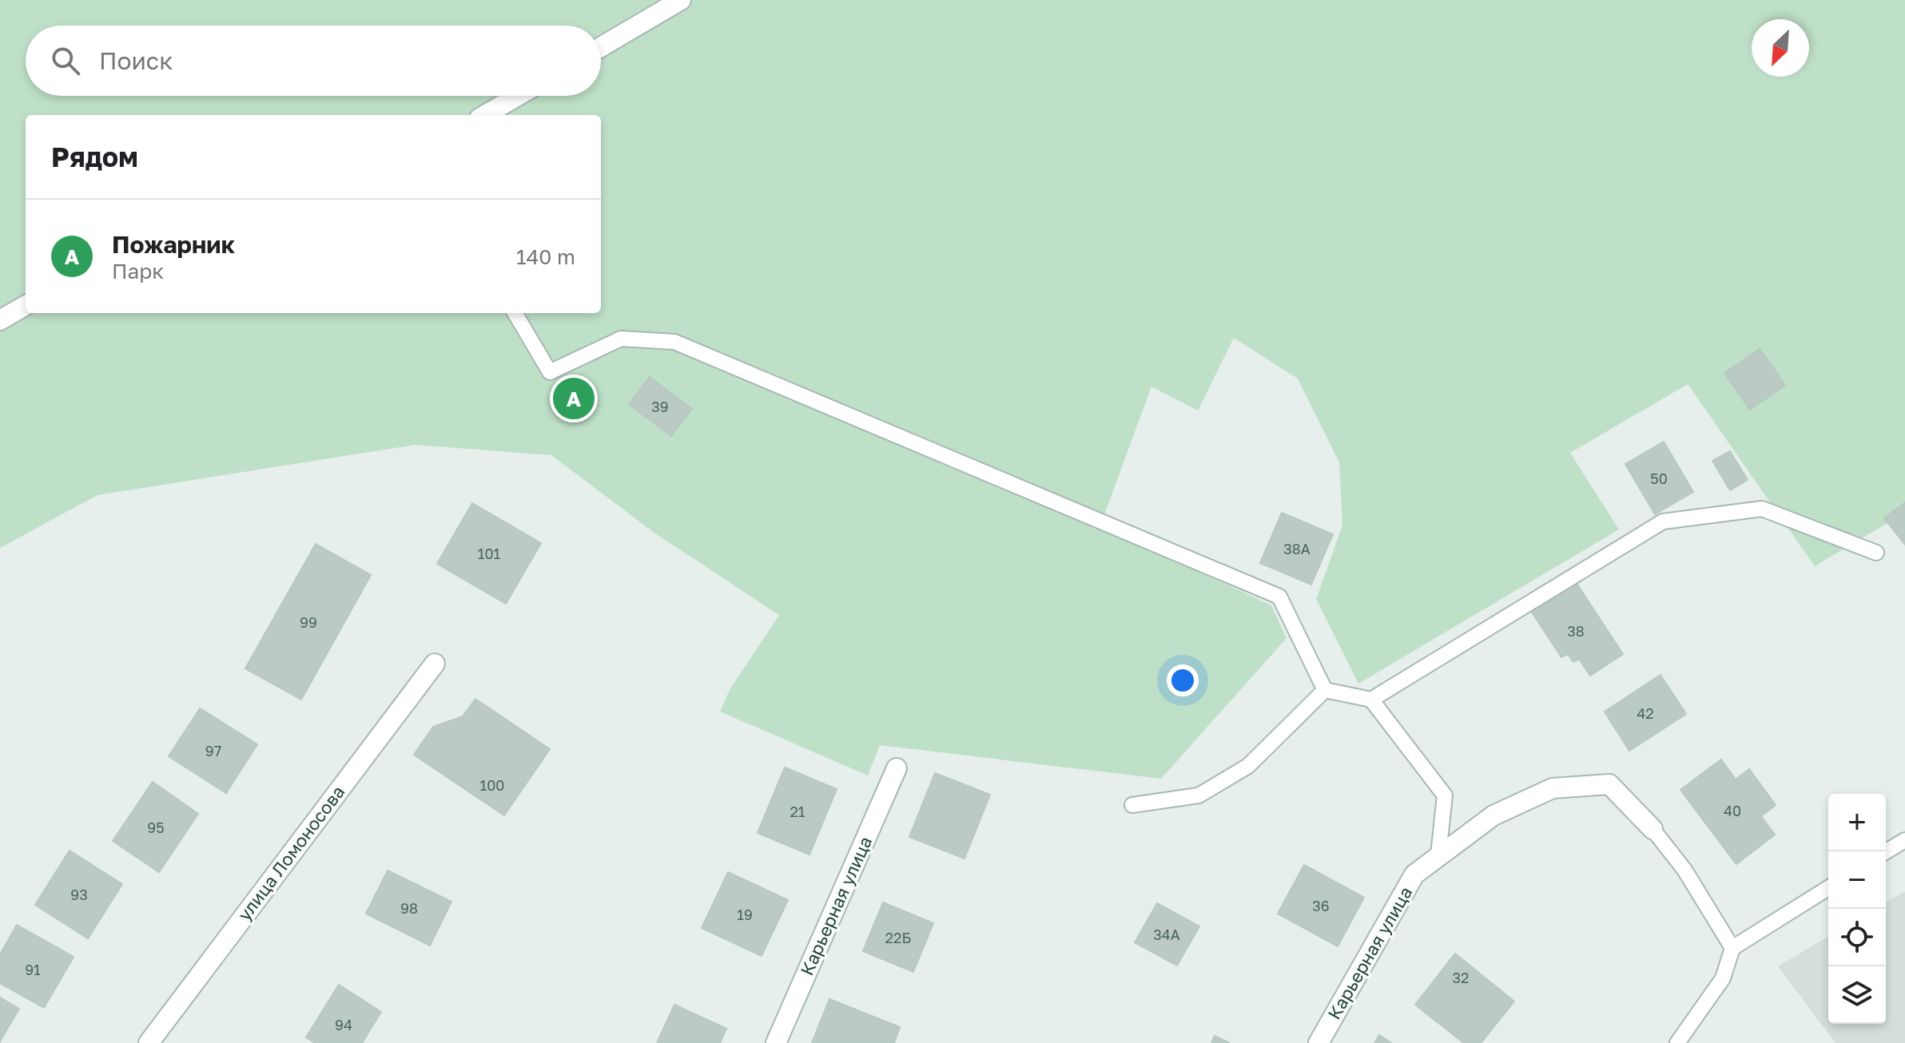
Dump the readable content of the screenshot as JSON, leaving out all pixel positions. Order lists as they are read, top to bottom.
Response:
{
  "streets": {
    "street": ["улица Ломоносова", "Карьерная улица"]
  },
  "house_numbers": [
    "39",
    "50",
    "38А",
    "101",
    "99",
    "38",
    "42",
    "97",
    "100",
    "40",
    "21",
    "95",
    "93",
    "36",
    "98",
    "19",
    "34А",
    "22Б",
    "91",
    "32",
    "94"
  ],
  "north": "bottom left",
  "page": {
    "search": "Поиск",
    "heading": "Рядом",
    "list": [
      {
        "mark": "A",
        "name": "Пожарник",
        "note": "Парк",
        "value": "140 m"
      }
    ],
    "pins": "A",
    "map_buttons": ["+", "−"]
  }
}
